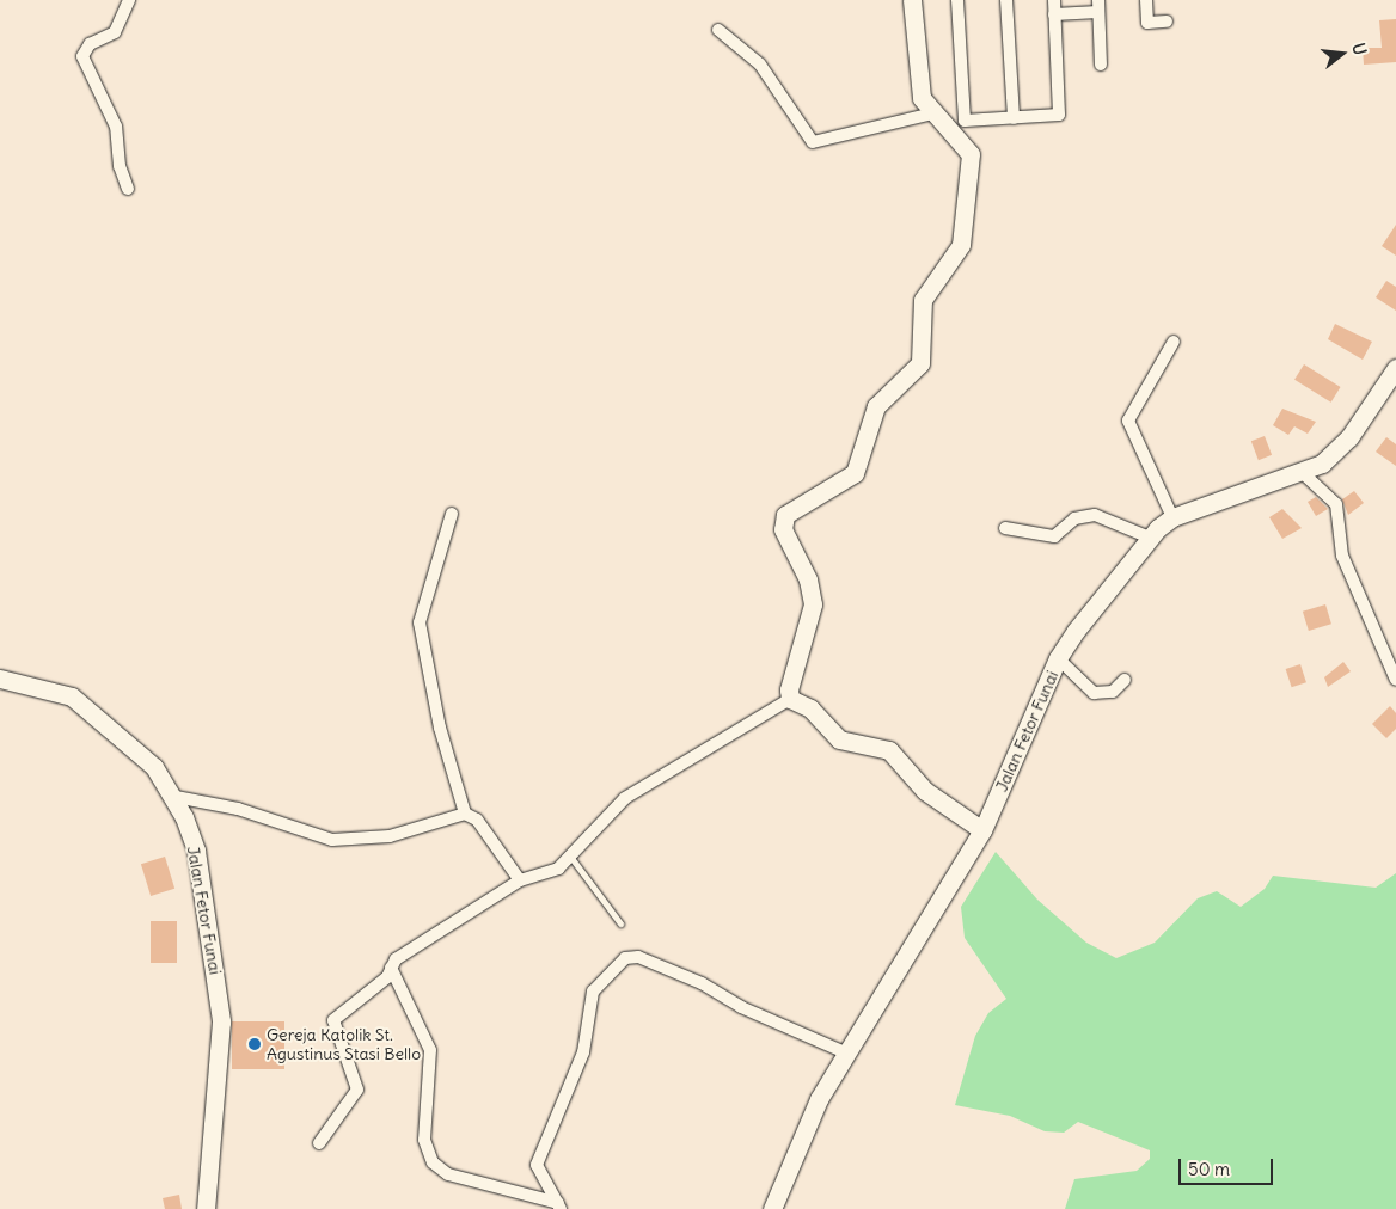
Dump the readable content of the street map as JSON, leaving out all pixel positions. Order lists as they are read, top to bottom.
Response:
{
  "streets": {
    "street": ["Jalan Fetor Funai"]
  },
  "places": ["Gereja Katolik St. Agustinus Stasi Bello"],
  "scale_bar": "50 m",
  "north": "right"
}
